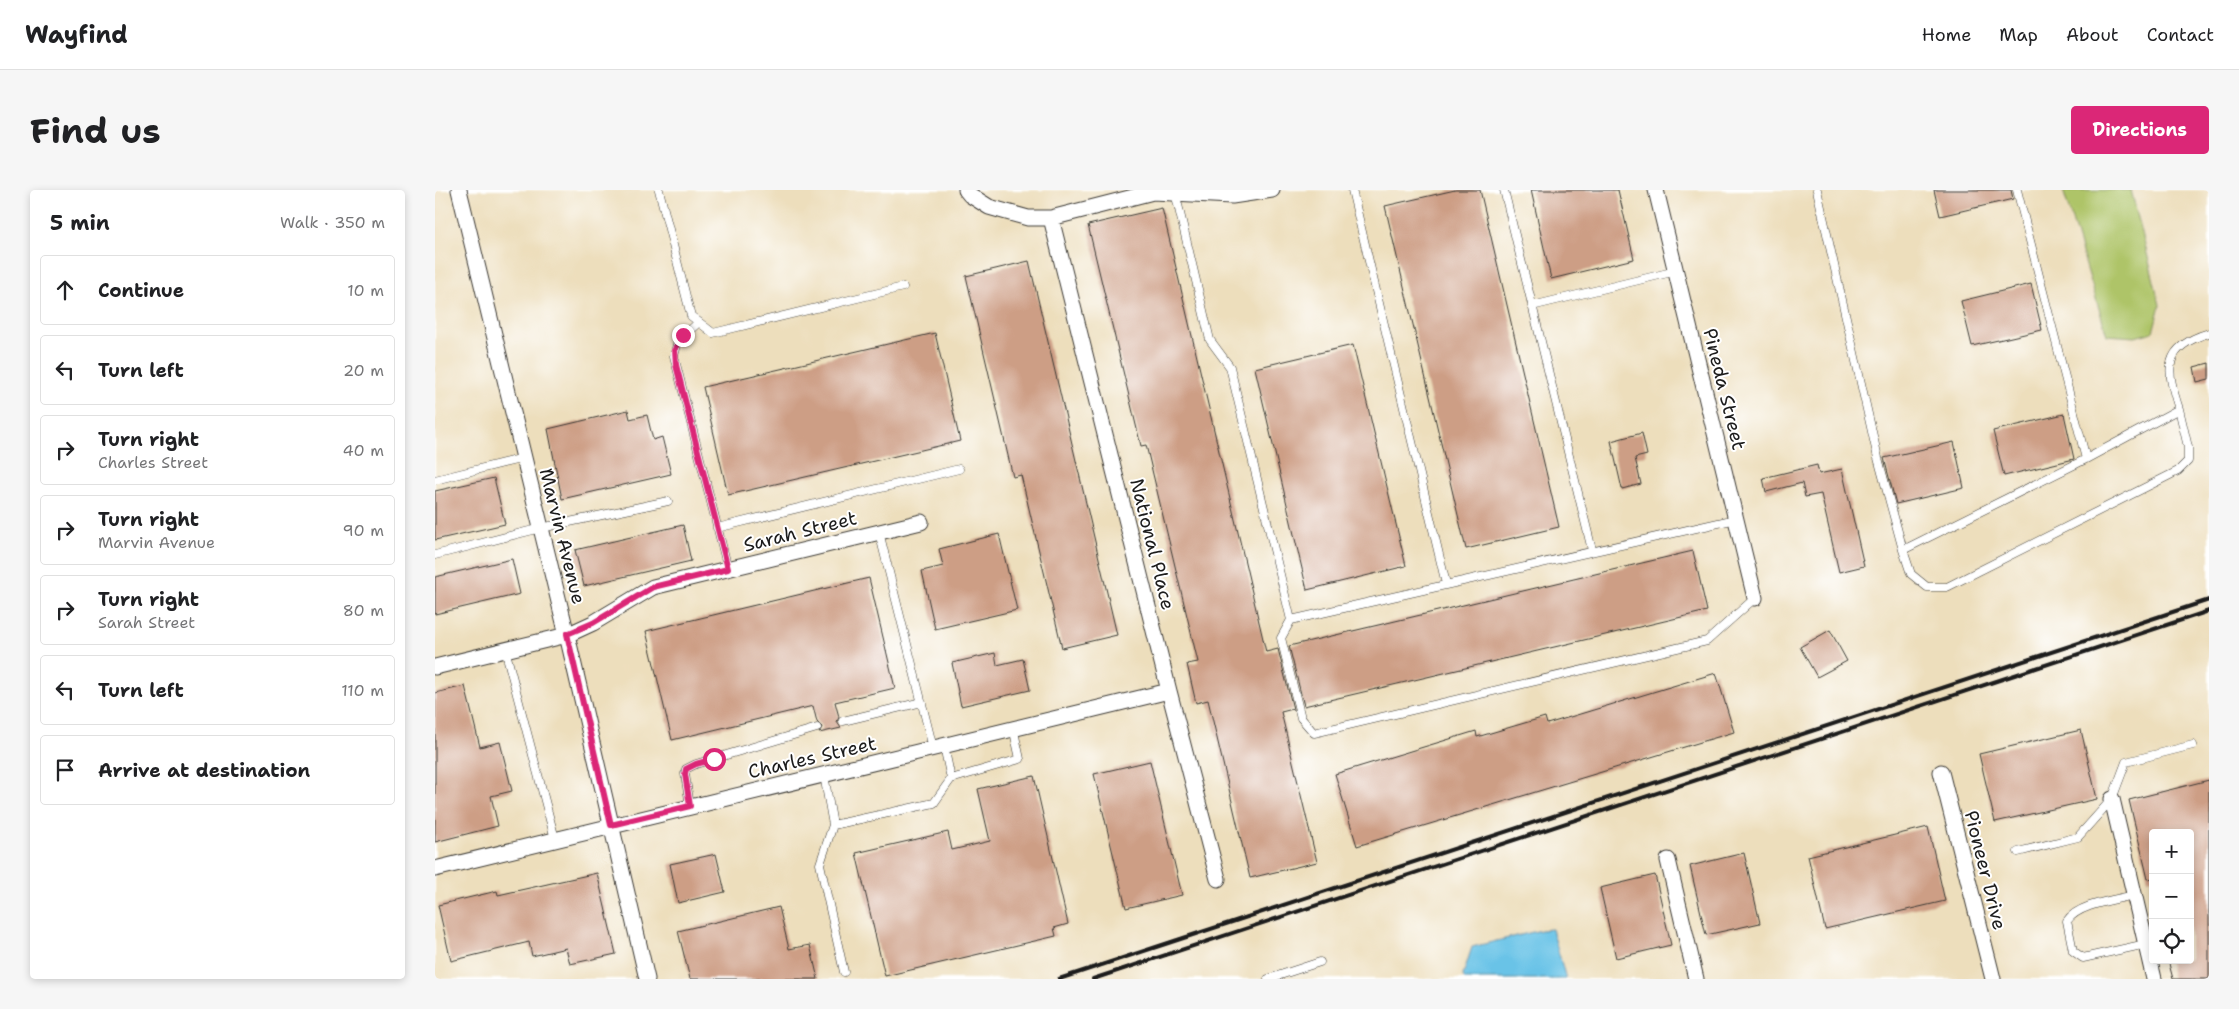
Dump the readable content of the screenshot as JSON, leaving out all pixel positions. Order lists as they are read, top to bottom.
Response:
{
  "streets": {
    "street": [
      "Pineda Street",
      "Sarah Street",
      "Marvin Avenue",
      "National Place",
      "Charles Street",
      "Pioneer Drive"
    ]
  },
  "crossings": [
    ["Sarah Street", "Marvin Avenue"],
    ["Marvin Avenue", "Charles Street"],
    ["National Place", "Charles Street"]
  ],
  "page": {
    "header": "Wayfind",
    "nav": [
      "Home",
      "Map",
      "About",
      "Contact"
    ],
    "buttons": "Directions",
    "title": "Find us",
    "heading": ["5 min", "Walk · 350 m"],
    "list": [
      ["Continue", "10 m"],
      ["Turn left", "20 m"],
      ["Turn right", "Charles Street", "40 m"],
      ["Turn right", "Marvin Avenue", "90 m"],
      ["Turn right", "Sarah Street", "80 m"],
      ["Turn left", "110 m"],
      "Arrive at destination"
    ],
    "map_buttons": ["+", "−"]
  }
}
